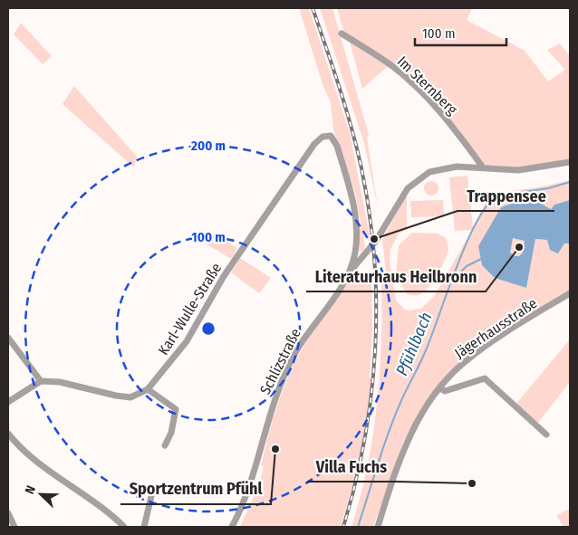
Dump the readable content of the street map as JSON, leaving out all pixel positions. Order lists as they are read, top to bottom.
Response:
{
  "streets": {
    "street": [
      "Im Sternberg",
      "Karl-Wulle-Straße",
      "Jägerhausstraße",
      "Schlizstraße"
    ]
  },
  "crossings": [
    ["Karl-Wulle-Straße", "Schlizstraße"]
  ],
  "water": ["Pfühlbach"],
  "places": [
    "Trappensee",
    "Literaturhaus Heilbronn",
    "Sportzentrum Pfühl",
    "Villa Fuchs"
  ],
  "scale_bar": "100 m",
  "north": "top left",
  "rings": ["200 m", "100 m"]
}
